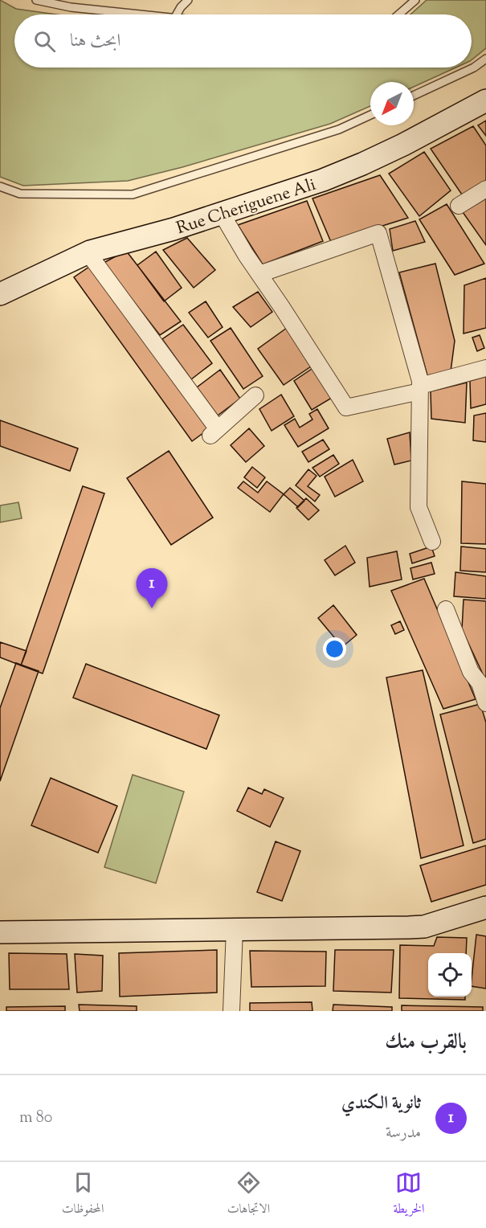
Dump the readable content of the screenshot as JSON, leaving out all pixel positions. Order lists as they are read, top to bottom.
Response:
{
  "streets": {
    "main road": ["Rue Cheriguene Ali"]
  },
  "north": "bottom left",
  "page": {
    "search": "ابحث هنا",
    "pins": "1",
    "heading": "بالقرب منك",
    "list": [
      {
        "mark": "1",
        "name": "ثانوية الكندي",
        "note": "مدرسة",
        "value": "80 m"
      }
    ],
    "nav": ["الخريطة", "الاتجاهات", "المحفوظات"]
  }
}
